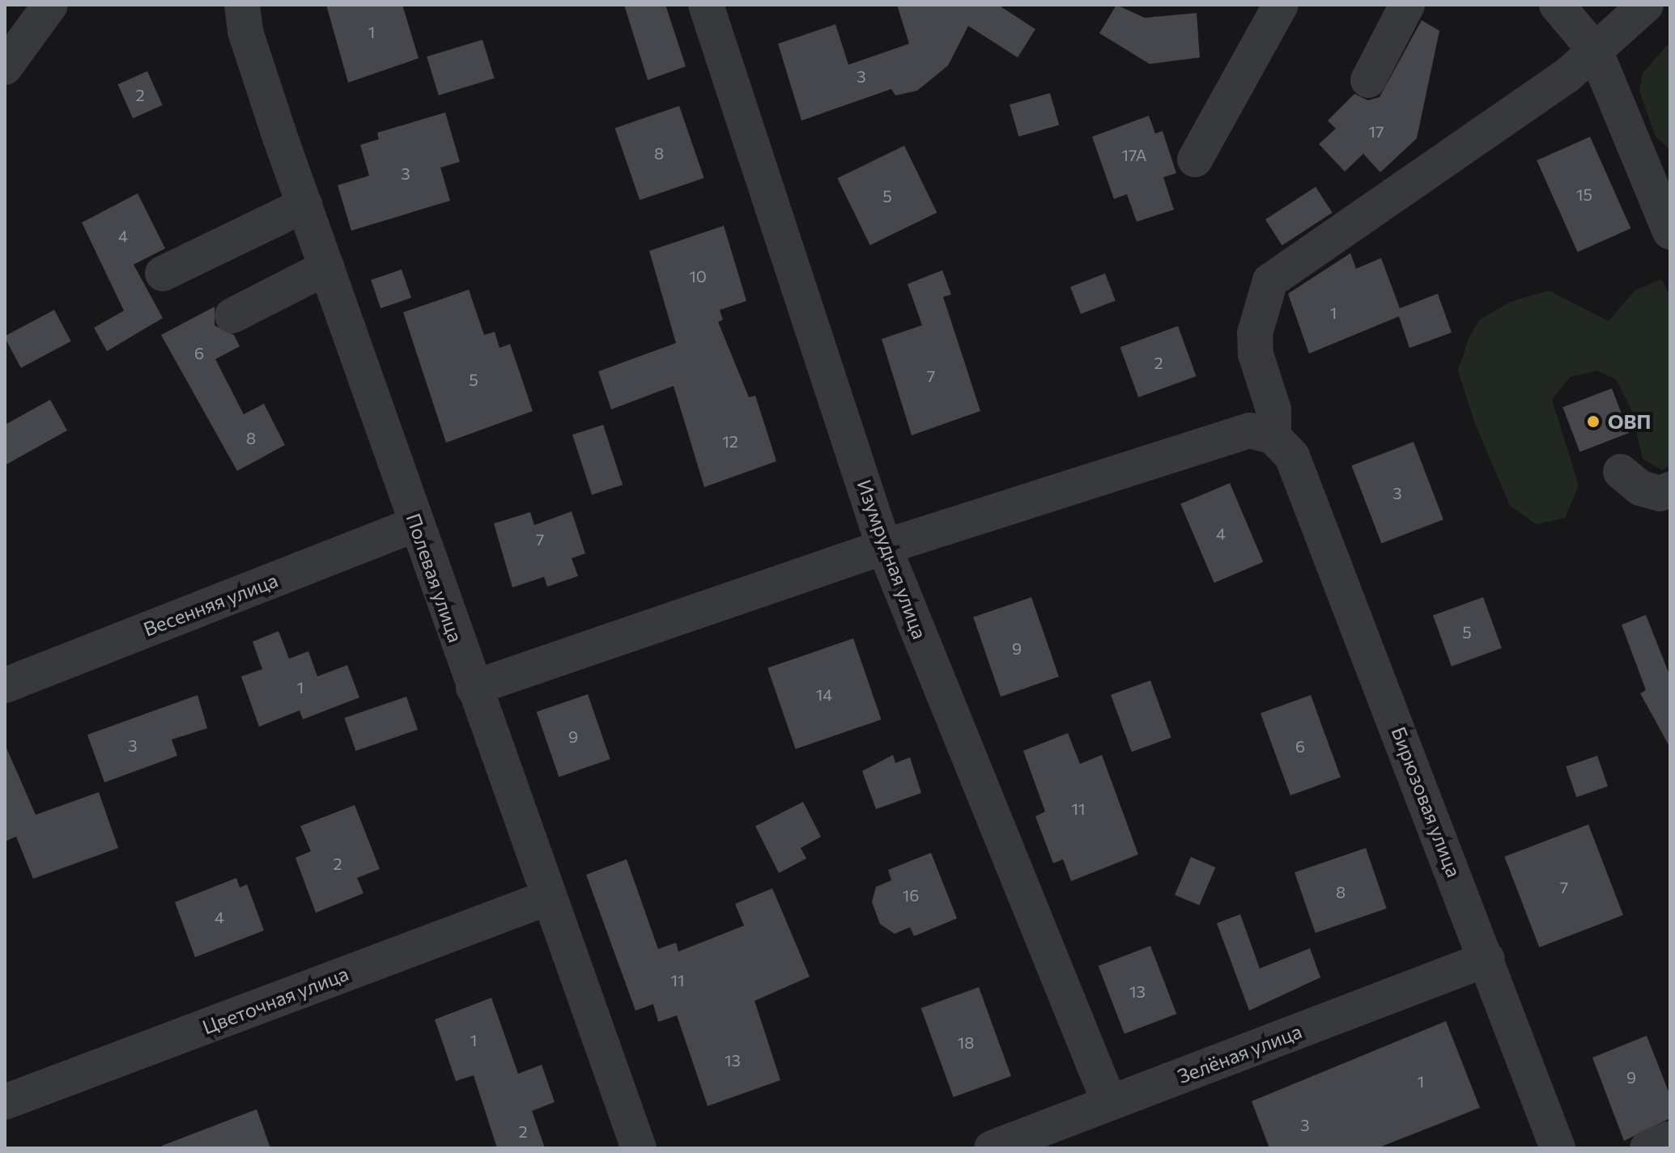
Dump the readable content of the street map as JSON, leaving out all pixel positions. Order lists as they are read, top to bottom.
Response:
{
  "streets": {
    "street": [
      "Изумрудная улица",
      "Полевая улица",
      "Весенняя улица",
      "Бирюзовая улица",
      "Цветочная улица",
      "Зелёная улица"
    ]
  },
  "crossings": [
    ["Изумрудная улица", "Зелёная улица"],
    ["Полевая улица", "Весенняя улица"],
    ["Полевая улица", "Цветочная улица"],
    ["Бирюзовая улица", "Зелёная улица"]
  ],
  "places": ["ОВП"],
  "house_numbers": [
    "1",
    "3",
    "2",
    "17",
    "8",
    "17А",
    "3",
    "15",
    "5",
    "4",
    "10",
    "1",
    "6",
    "2",
    "7",
    "5",
    "8",
    "12",
    "3",
    "4",
    "7",
    "5",
    "9",
    "1",
    "14",
    "9",
    "3",
    "6",
    "11",
    "2",
    "7",
    "8",
    "16",
    "4",
    "11",
    "13",
    "1",
    "18",
    "13",
    "9",
    "1",
    "3",
    "2"
  ]
}
